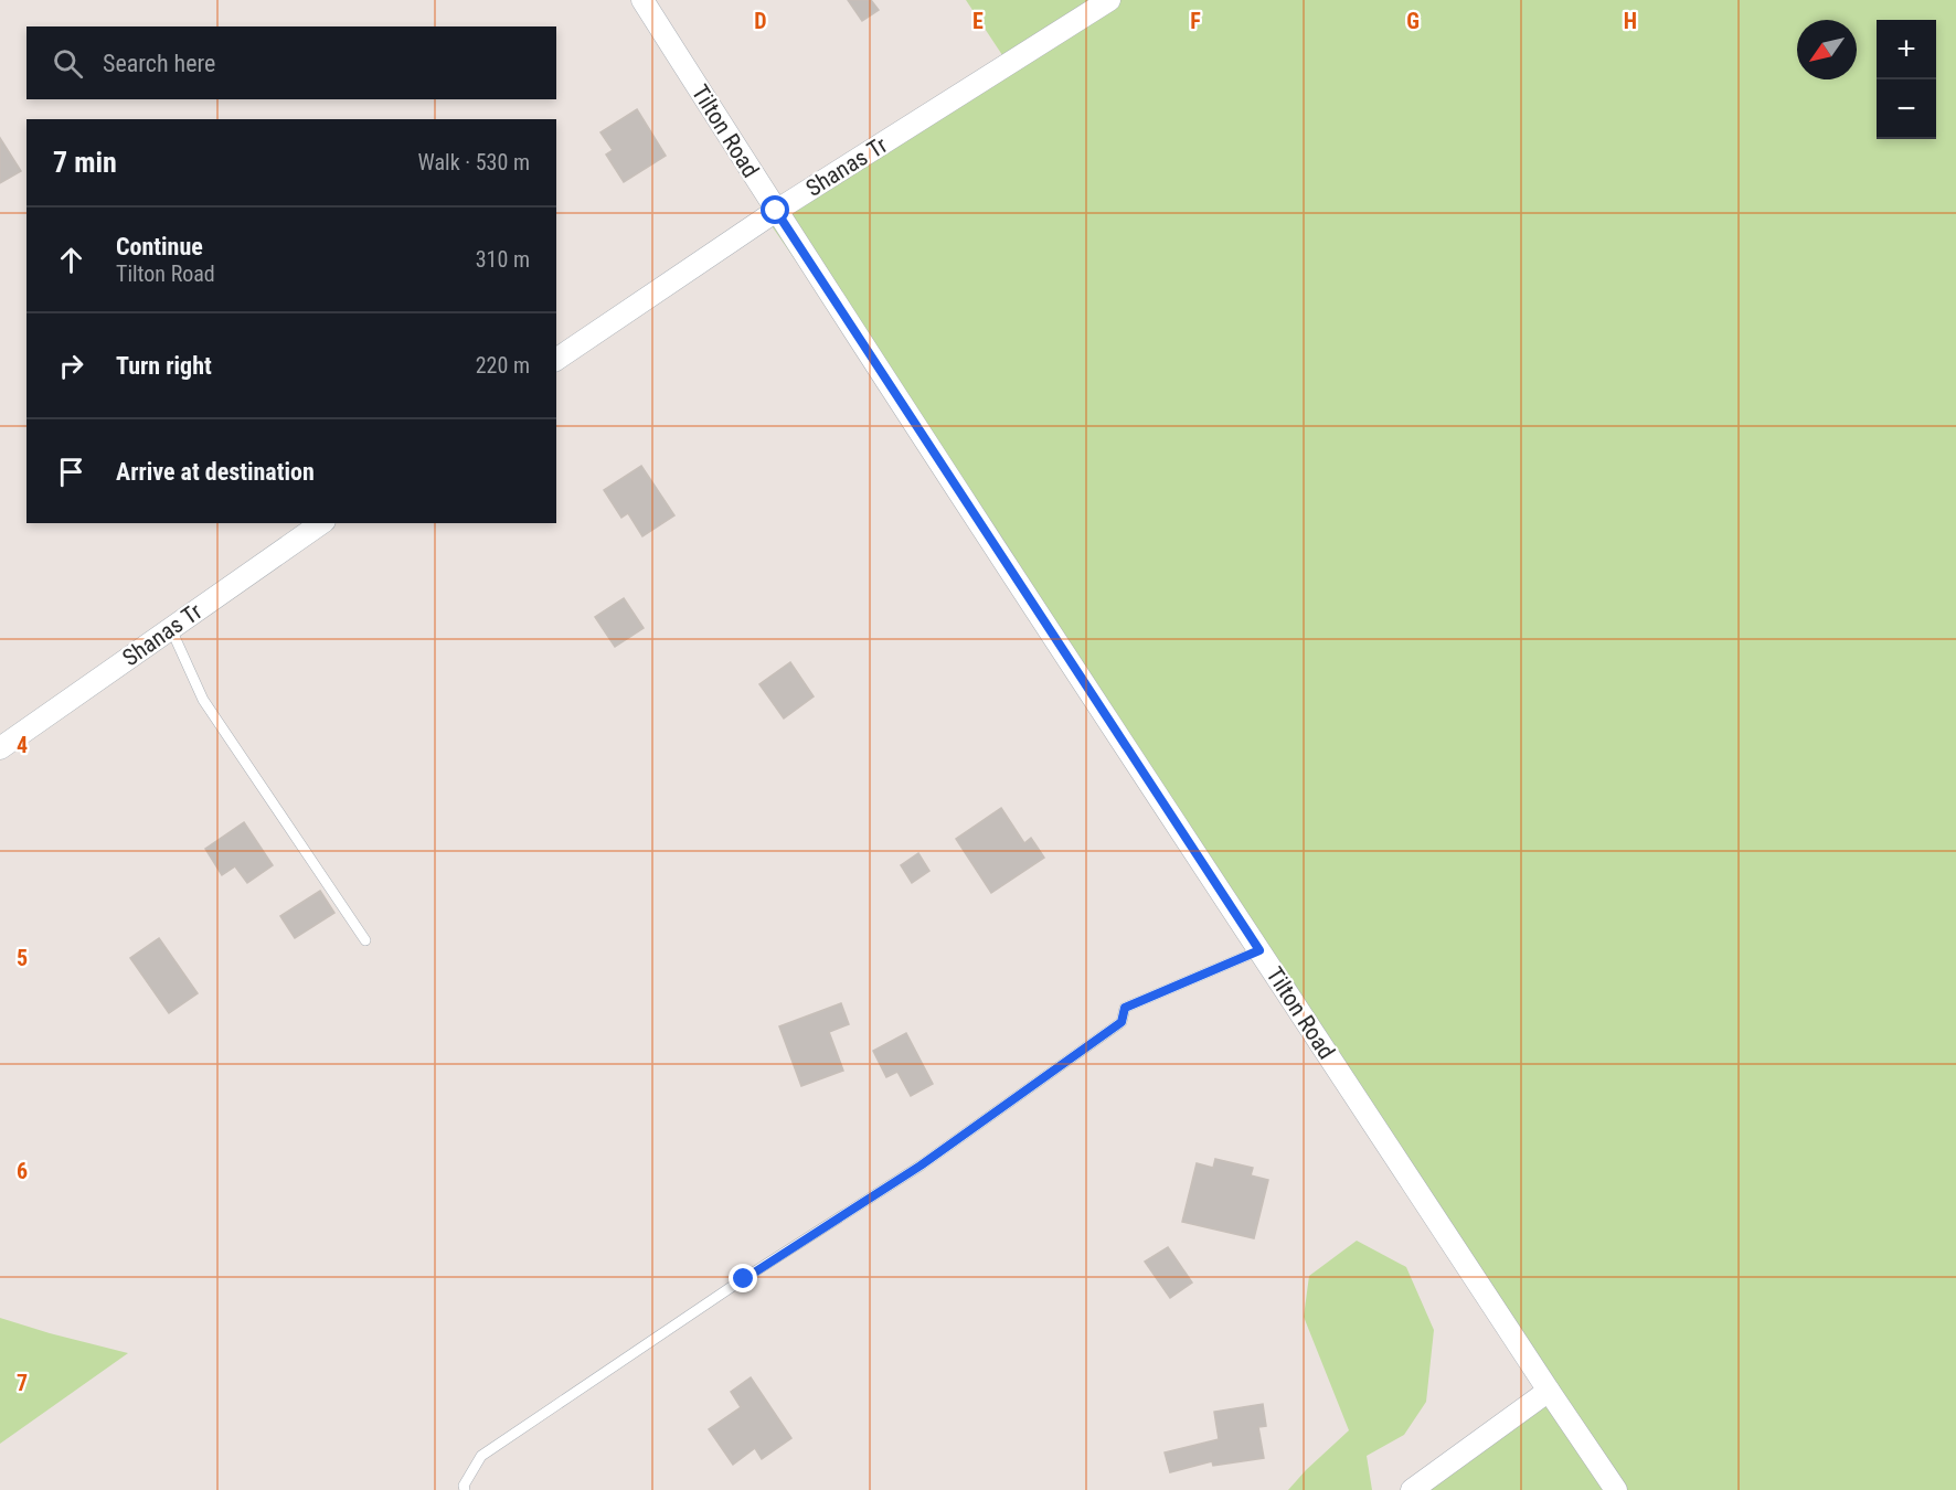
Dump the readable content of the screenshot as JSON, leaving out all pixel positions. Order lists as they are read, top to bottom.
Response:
{
  "streets": {
    "street": ["Tilton Road", "Shanas Tr"]
  },
  "crossings": [
    ["Tilton Road", "Shanas Tr"]
  ],
  "north": "bottom left",
  "page": {
    "map_buttons": ["+", "−"],
    "search": "Search here",
    "heading": ["7 min", "Walk · 530 m"],
    "list": [
      ["Continue", "Tilton Road", "310 m"],
      ["Turn right", "220 m"],
      "Arrive at destination"
    ]
  },
  "grid": {
    "columns": [
      "D",
      "E",
      "F",
      "G",
      "H"
    ],
    "rows": [
      "4",
      "5",
      "6",
      "7"
    ]
  }
}
